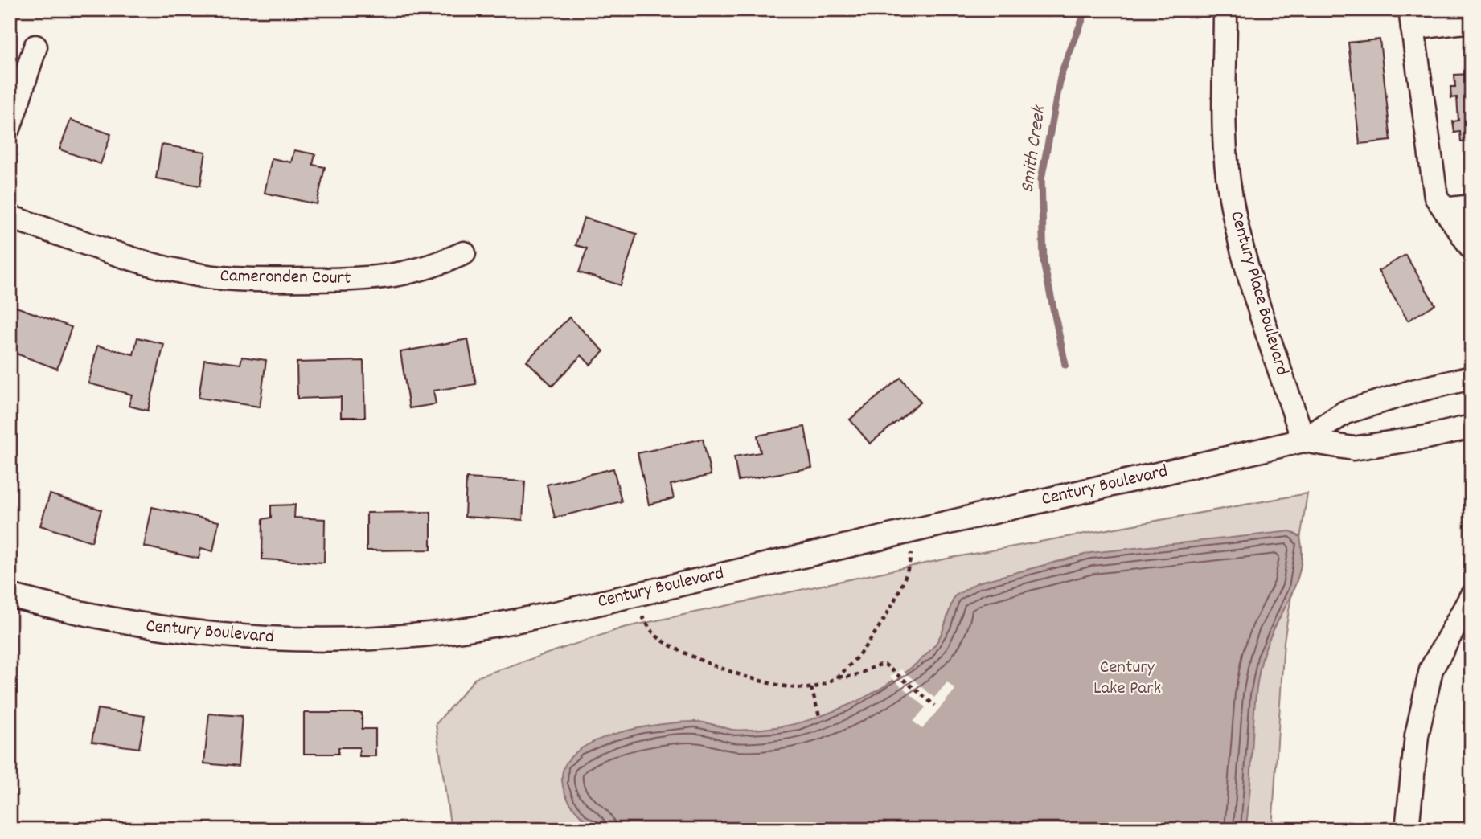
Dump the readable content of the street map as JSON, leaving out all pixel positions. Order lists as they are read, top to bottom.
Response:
{
  "streets": {
    "street": ["Cameronden Court", "Century Place Boulevard", "Century Boulevard"]
  },
  "crossings": [
    ["Century Place Boulevard", "Century Boulevard"]
  ],
  "water": ["Smith Creek"],
  "parks": ["Century Lake Park"]
}
